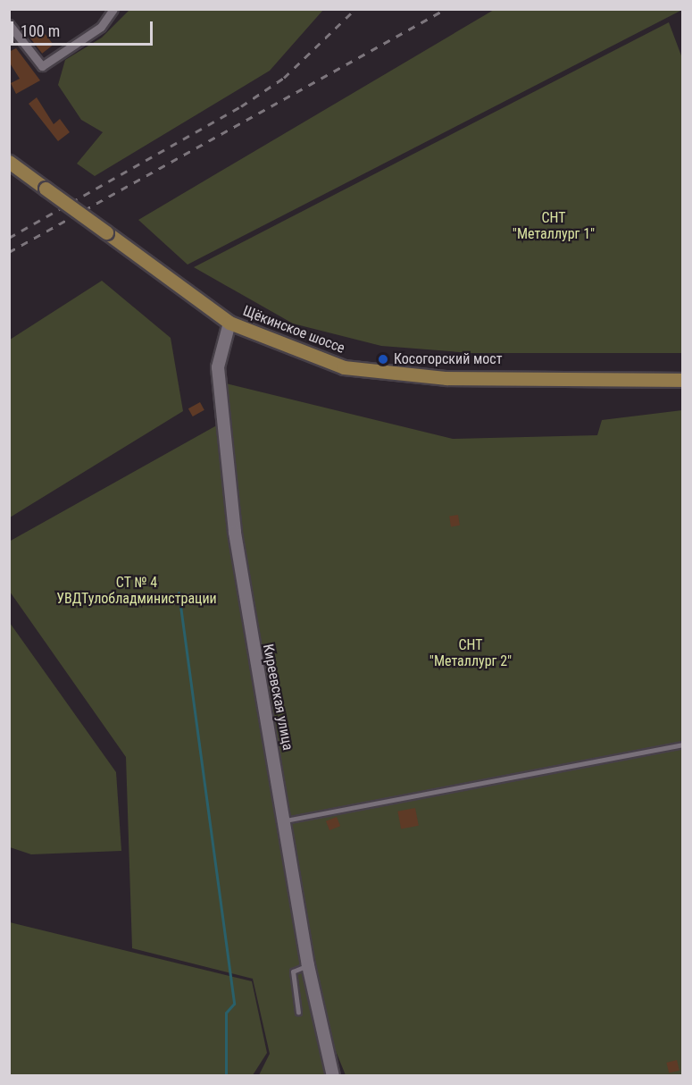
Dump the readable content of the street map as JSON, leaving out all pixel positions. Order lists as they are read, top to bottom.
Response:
{
  "streets": {
    "main road": ["Щёкинское шоссе"],
    "street": ["Киреевская улица"]
  },
  "crossings": [
    ["Щёкинское шоссе", "Киреевская улица"]
  ],
  "parks": ["СНТ \"Металлург 1\"", "СТ № 4 УВДТулобладминистрации", "СНТ \"Металлург 2\""],
  "places": ["Косогорский мост"],
  "scale_bar": "100 m"
}
